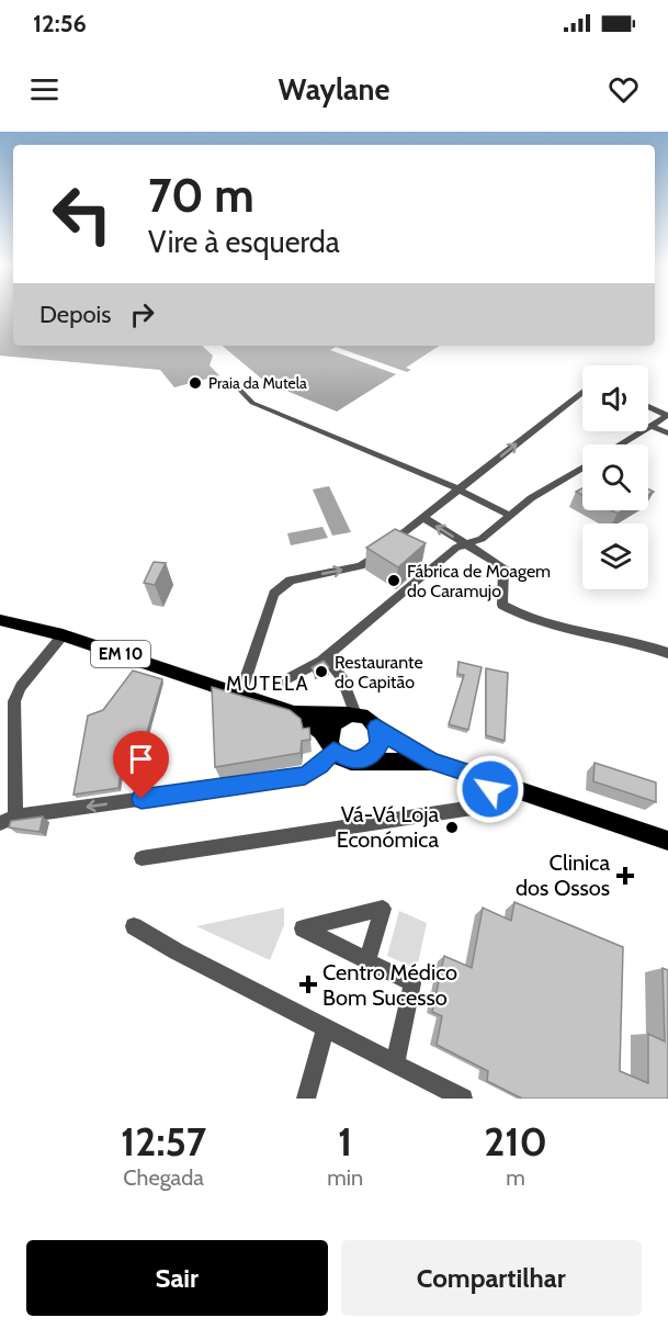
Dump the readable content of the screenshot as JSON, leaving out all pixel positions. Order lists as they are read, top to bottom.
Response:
{
  "streets": {
    "main road": ["EM 10"]
  },
  "districts": ["MUTELA"],
  "places": {
    "other": [
      "Praia da Mutela",
      "Fábrica de Moagem do Caramujo",
      "Restaurante do Capitão",
      "Vá-Vá Loja Económica"
    ],
    "health": ["Clinica dos Ossos", "Centro Médico Bom Sucesso"]
  },
  "page": {
    "status": "12:56",
    "header": "Waylane",
    "turn": ["70 m", "Vire à esquerda"],
    "then": "Depois",
    "eta": [
      "12:57",
      "Chegada",
      "1",
      "min",
      "210",
      "m"
    ],
    "buttons": ["Sair", "Compartilhar"]
  }
}
